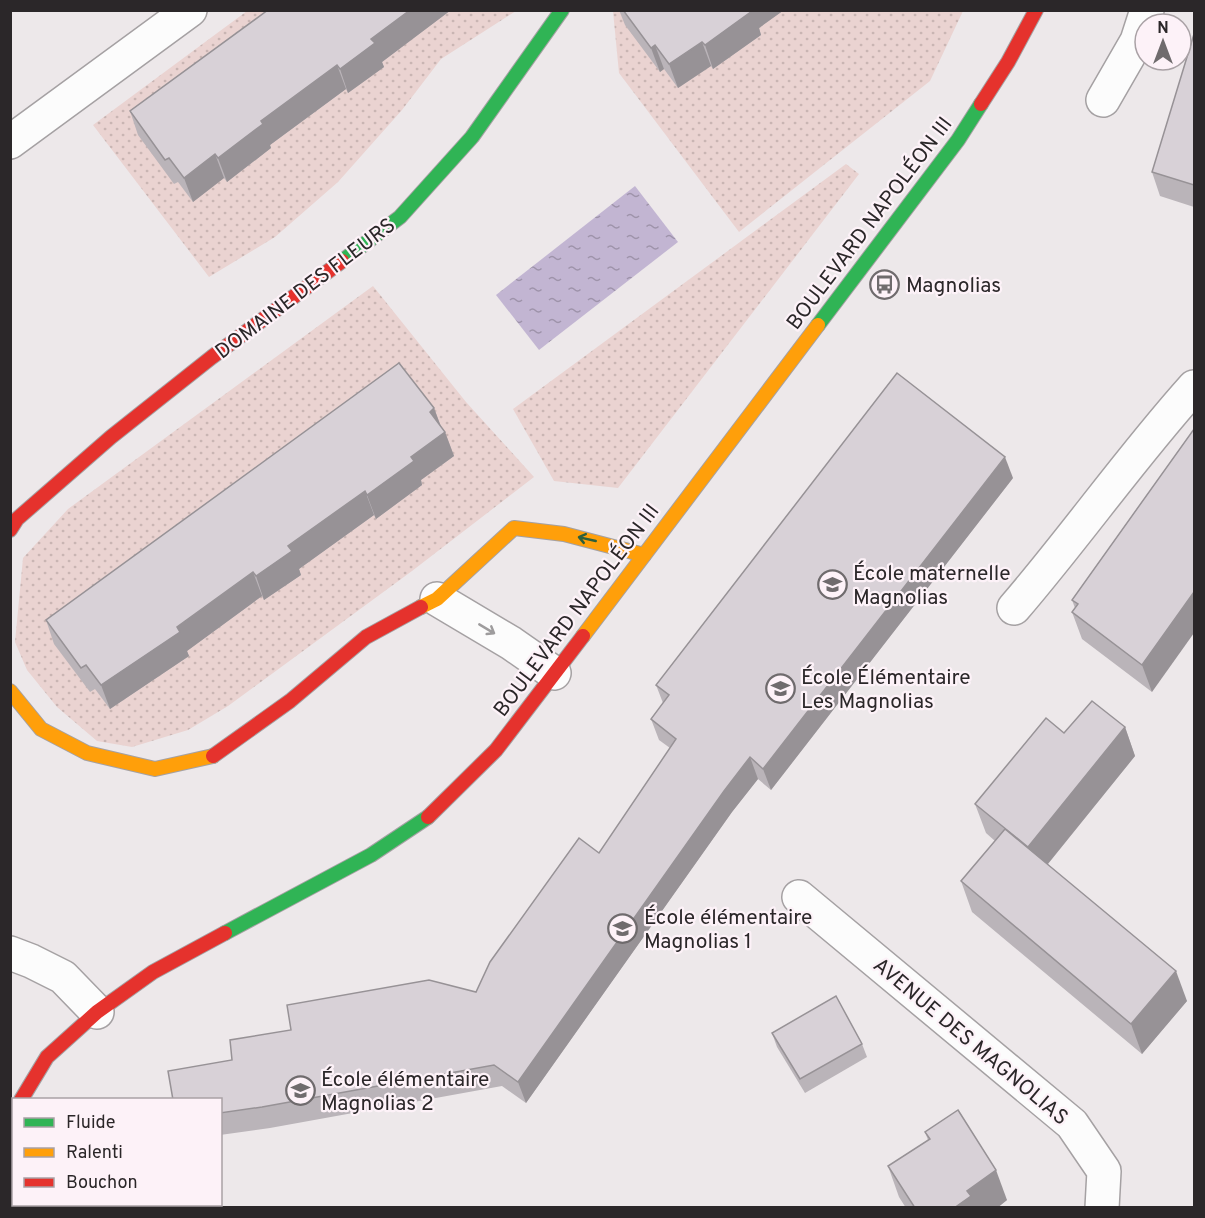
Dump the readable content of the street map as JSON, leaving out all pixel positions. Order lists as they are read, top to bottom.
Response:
{
  "streets": {
    "main road": ["BOULEVARD NAPOLÉON III", "DOMAINE DES FLEURS"],
    "street": ["AVENUE DES MAGNOLIAS"]
  },
  "places": {
    "bus stop": ["Magnolias"],
    "school or university": [
      "École maternelle Magnolias",
      "École Élémentaire Les Magnolias",
      "École élémentaire Magnolias 1",
      "École élémentaire Magnolias 2"
    ]
  },
  "legend": ["Fluide", "Ralenti", "Bouchon"],
  "north": "top"
}
